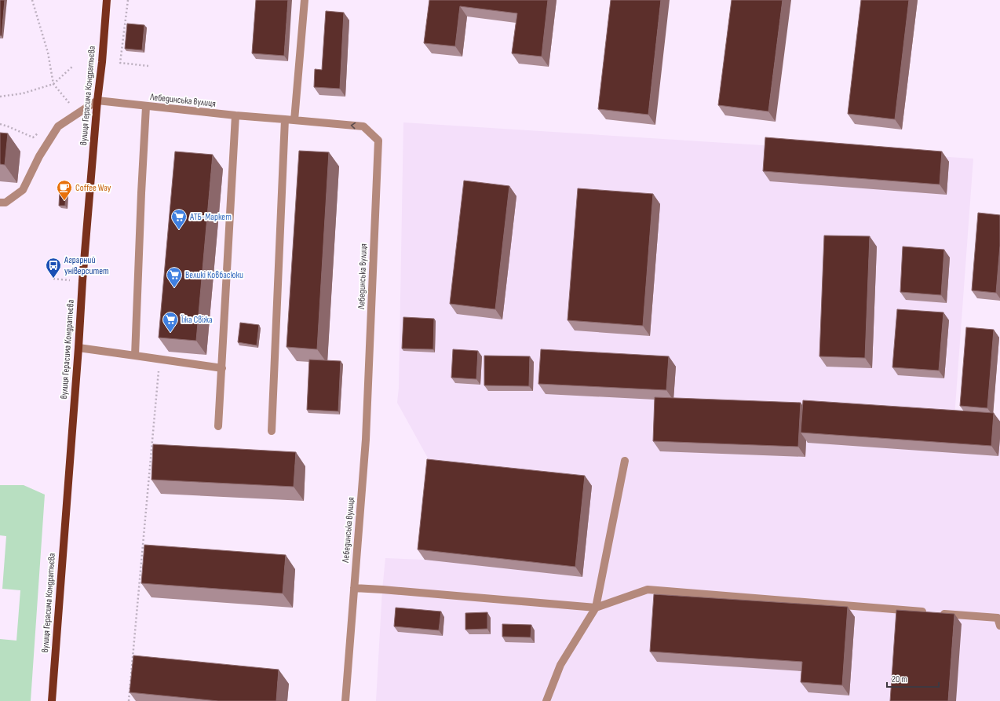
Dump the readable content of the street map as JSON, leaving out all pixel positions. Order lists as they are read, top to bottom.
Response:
{
  "streets": {
    "main road": ["вулиця Герасима Кондратьєва"],
    "street": ["Лебединська вулиця"]
  },
  "crossings": [
    ["вулиця Герасима Кондратьєва", "Лебединська вулиця"]
  ],
  "one_way": ["Лебединська вулиця"],
  "places": {
    "cafe": ["Coffee Way"],
    "supermarket": ["АТБ-Маркет", "Великі Ковбасюки", "Їжа Свіжа"],
    "bus stop": ["Аграрний університет"]
  },
  "scale_bar": "20 m"
}
